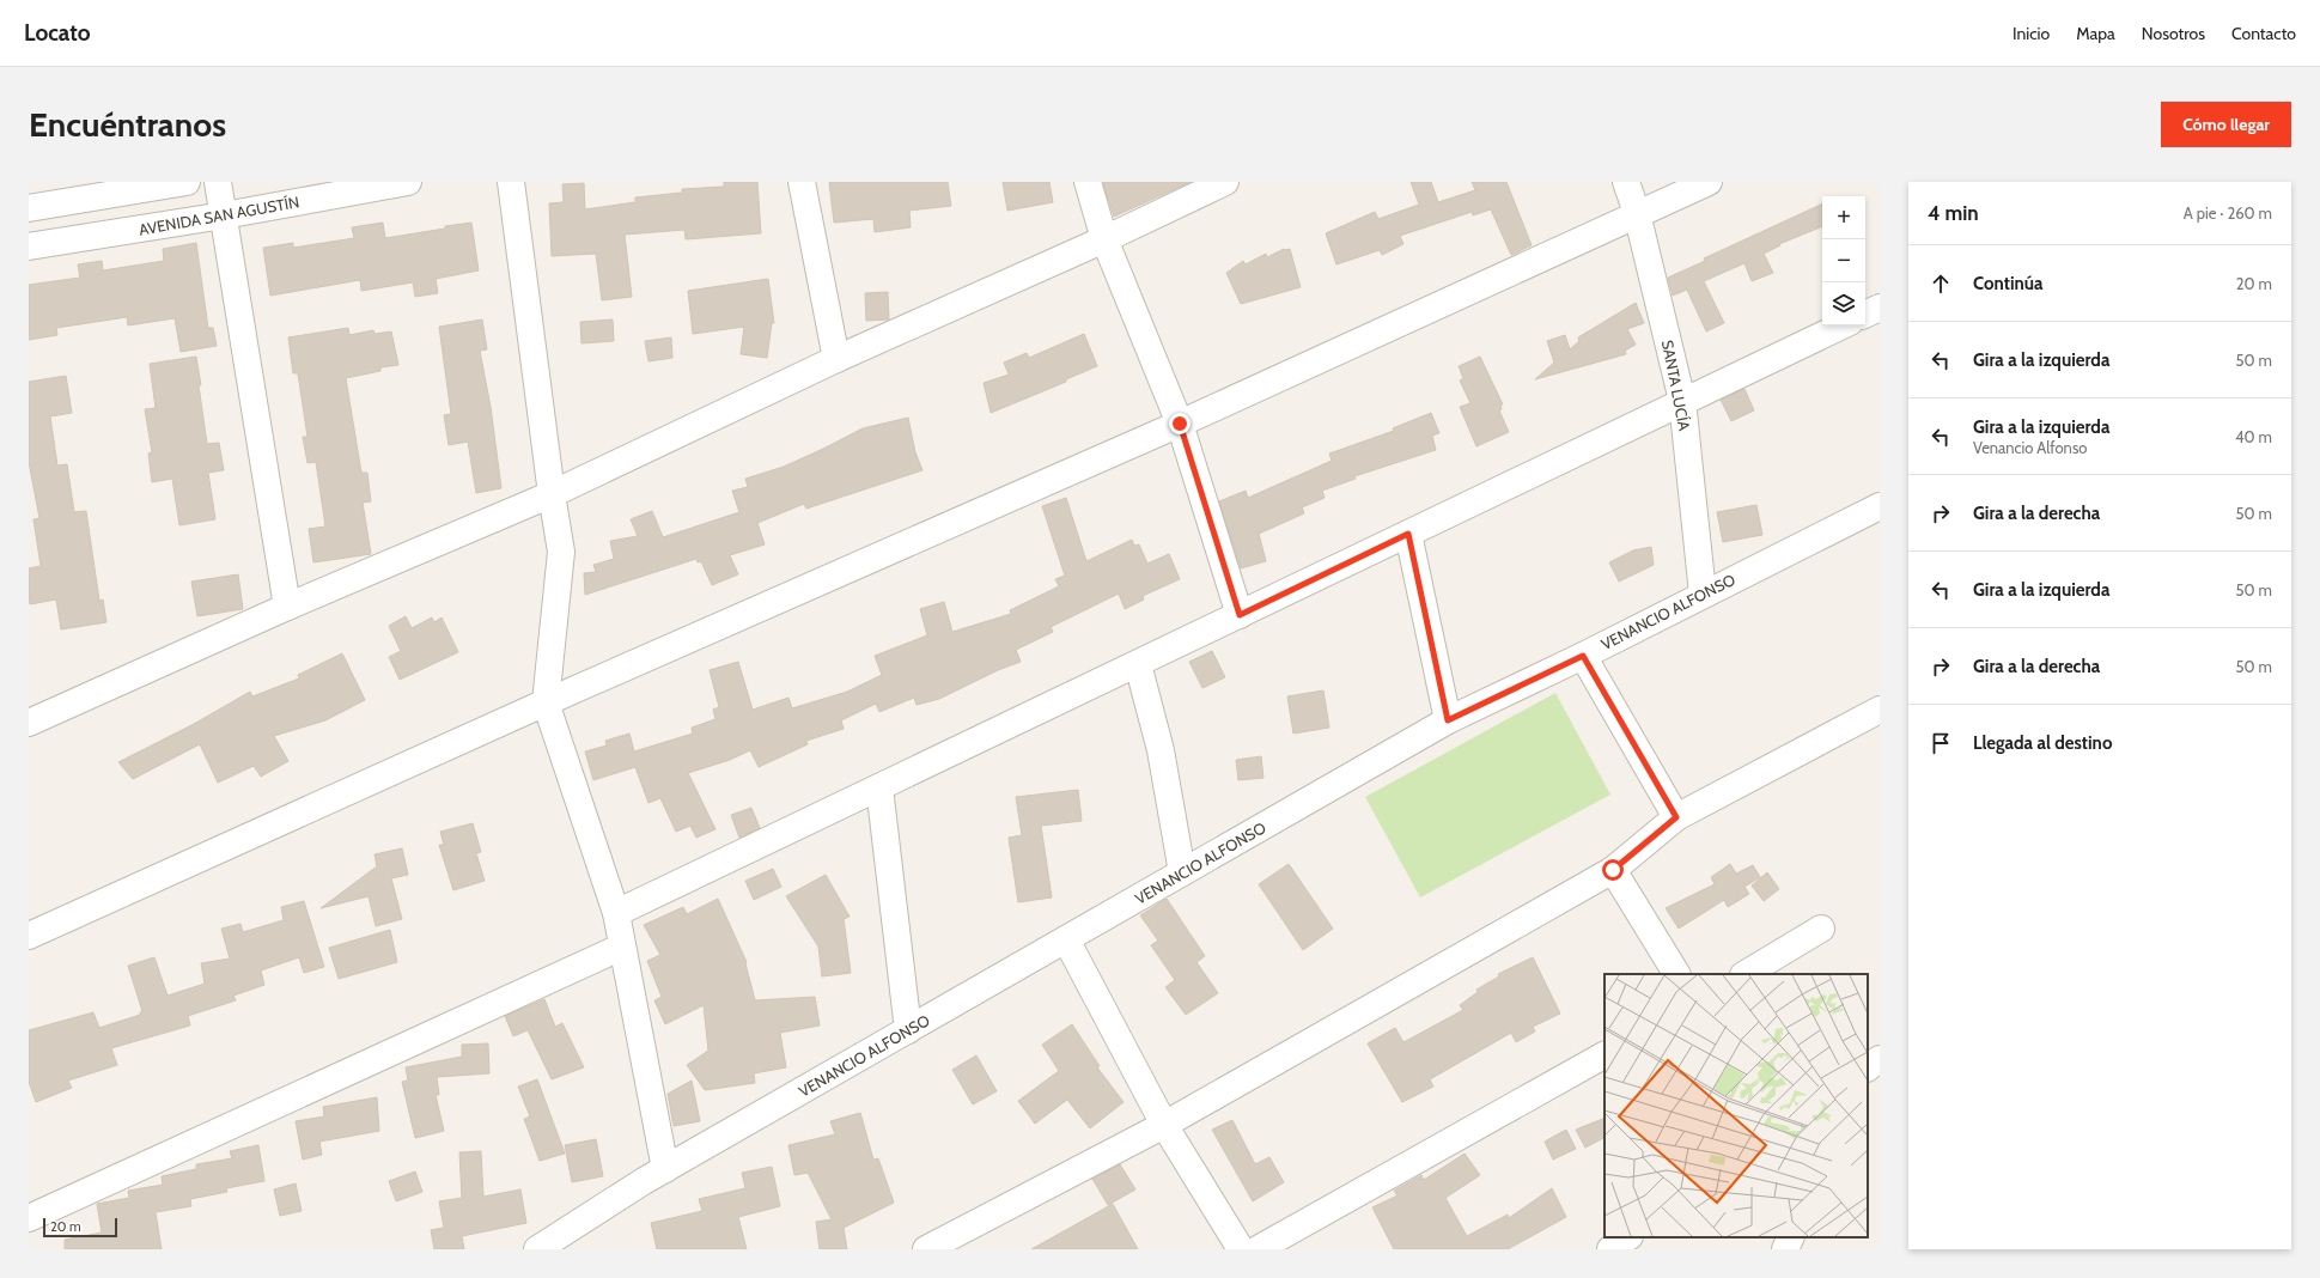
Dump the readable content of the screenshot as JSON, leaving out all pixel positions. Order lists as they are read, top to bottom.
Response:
{
  "streets": {
    "street": ["AVENIDA SAN AGUSTÍN", "SANTA LUCÍA", "VENANCIO ALFONSO"]
  },
  "crossings": [
    ["SANTA LUCÍA", "VENANCIO ALFONSO"]
  ],
  "scale_bar": "20 m",
  "page": {
    "header": "Locato",
    "nav": [
      "Inicio",
      "Mapa",
      "Nosotros",
      "Contacto"
    ],
    "buttons": "Cómo llegar",
    "title": "Encuéntranos",
    "heading": ["4 min", "A pie · 260 m"],
    "map_buttons": ["+", "−"],
    "list": [
      ["Continúa", "20 m"],
      ["Gira a la izquierda", "50 m"],
      ["Gira a la izquierda", "Venancio Alfonso", "40 m"],
      ["Gira a la derecha", "50 m"],
      ["Gira a la izquierda", "50 m"],
      ["Gira a la derecha", "50 m"],
      "Llegada al destino"
    ],
    "scale": "20 m"
  }
}
